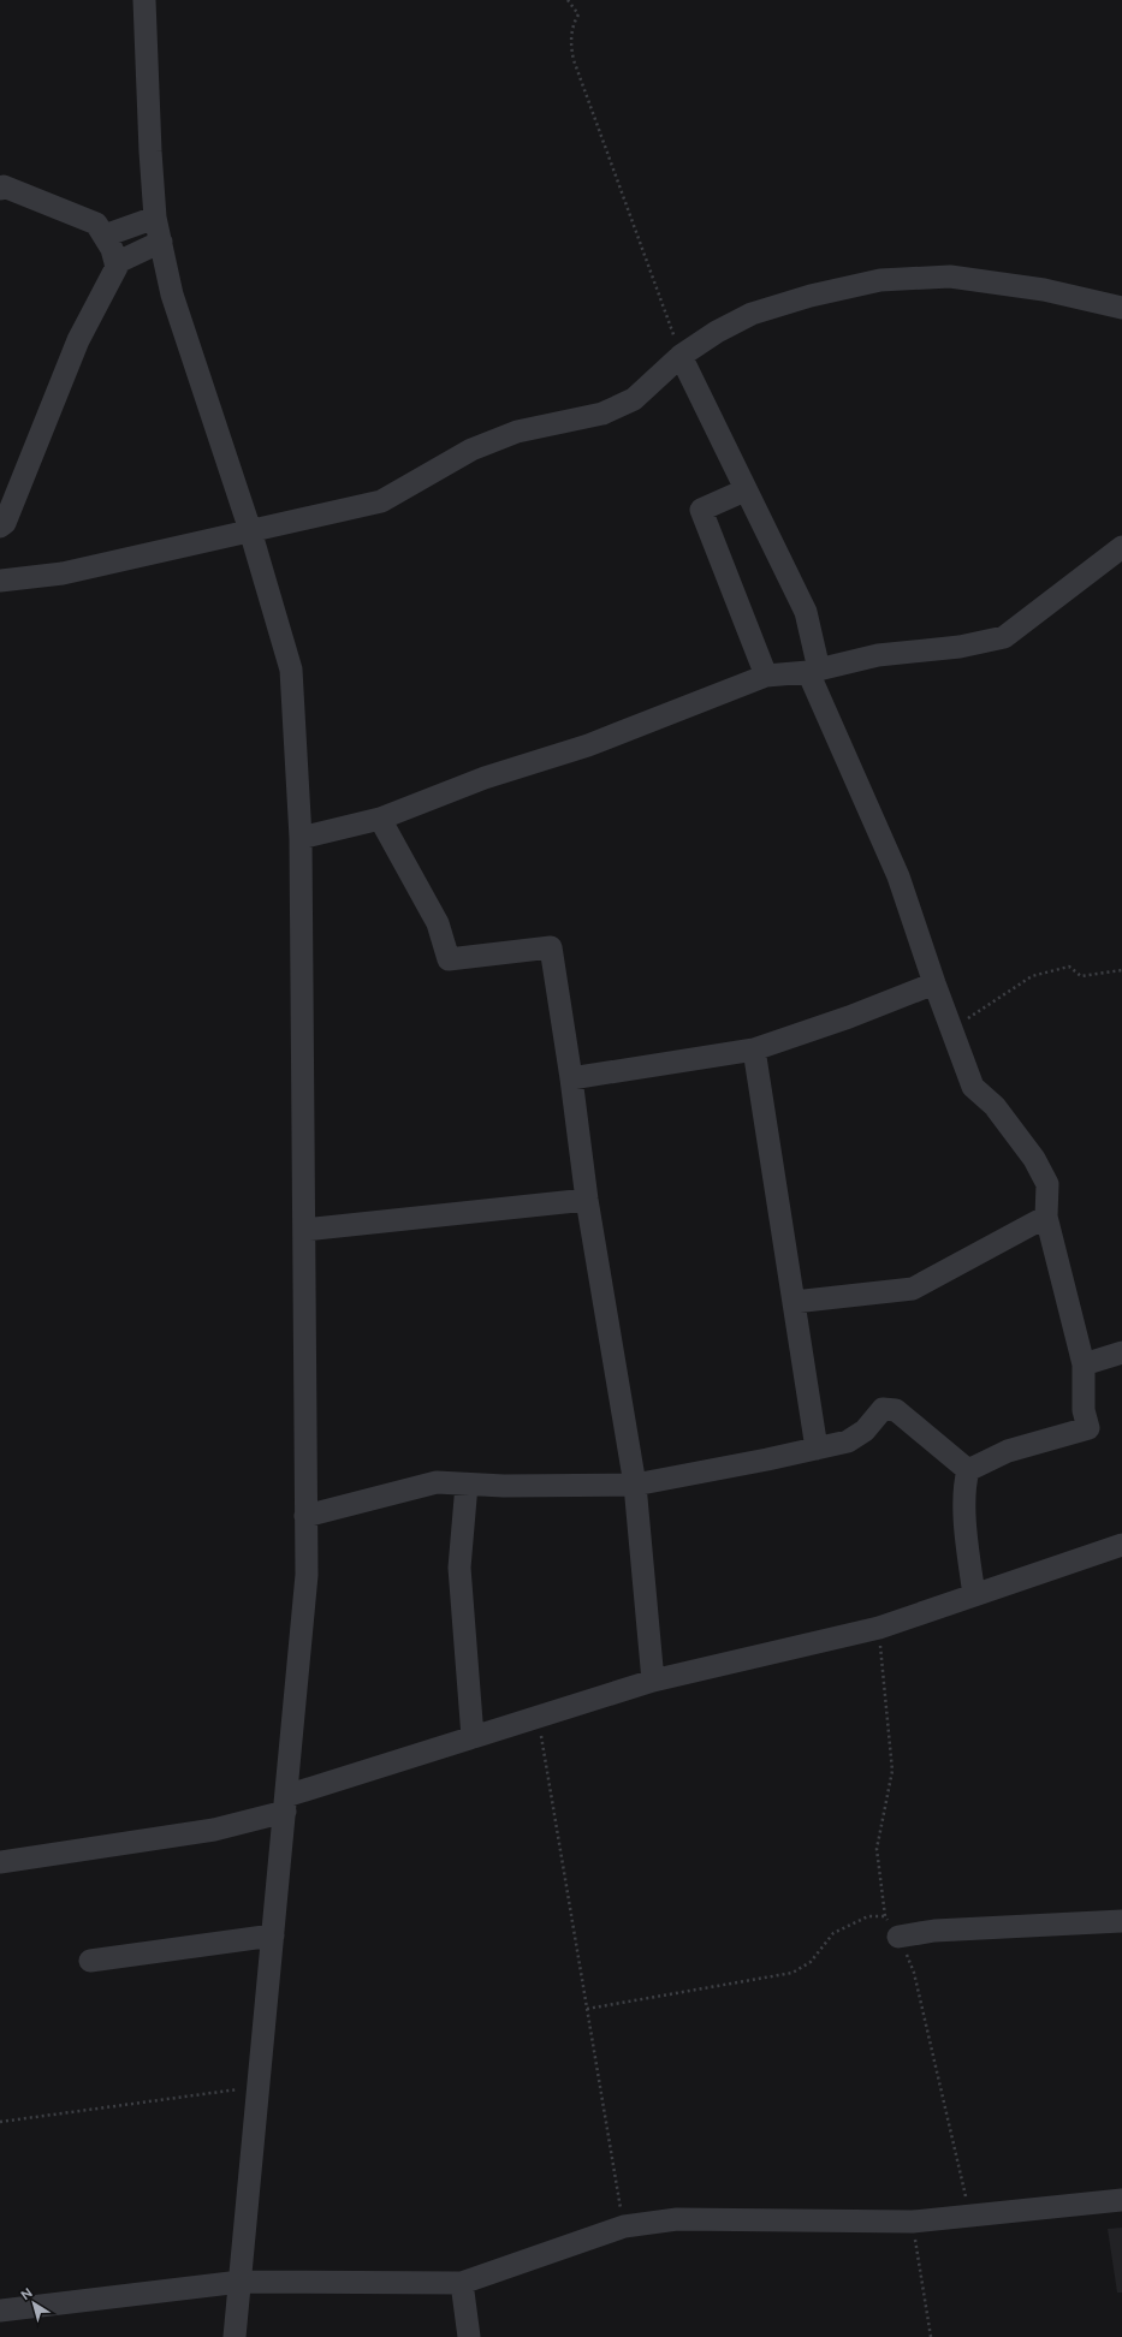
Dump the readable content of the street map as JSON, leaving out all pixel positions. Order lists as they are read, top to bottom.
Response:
{
  "north": "top left"
}
